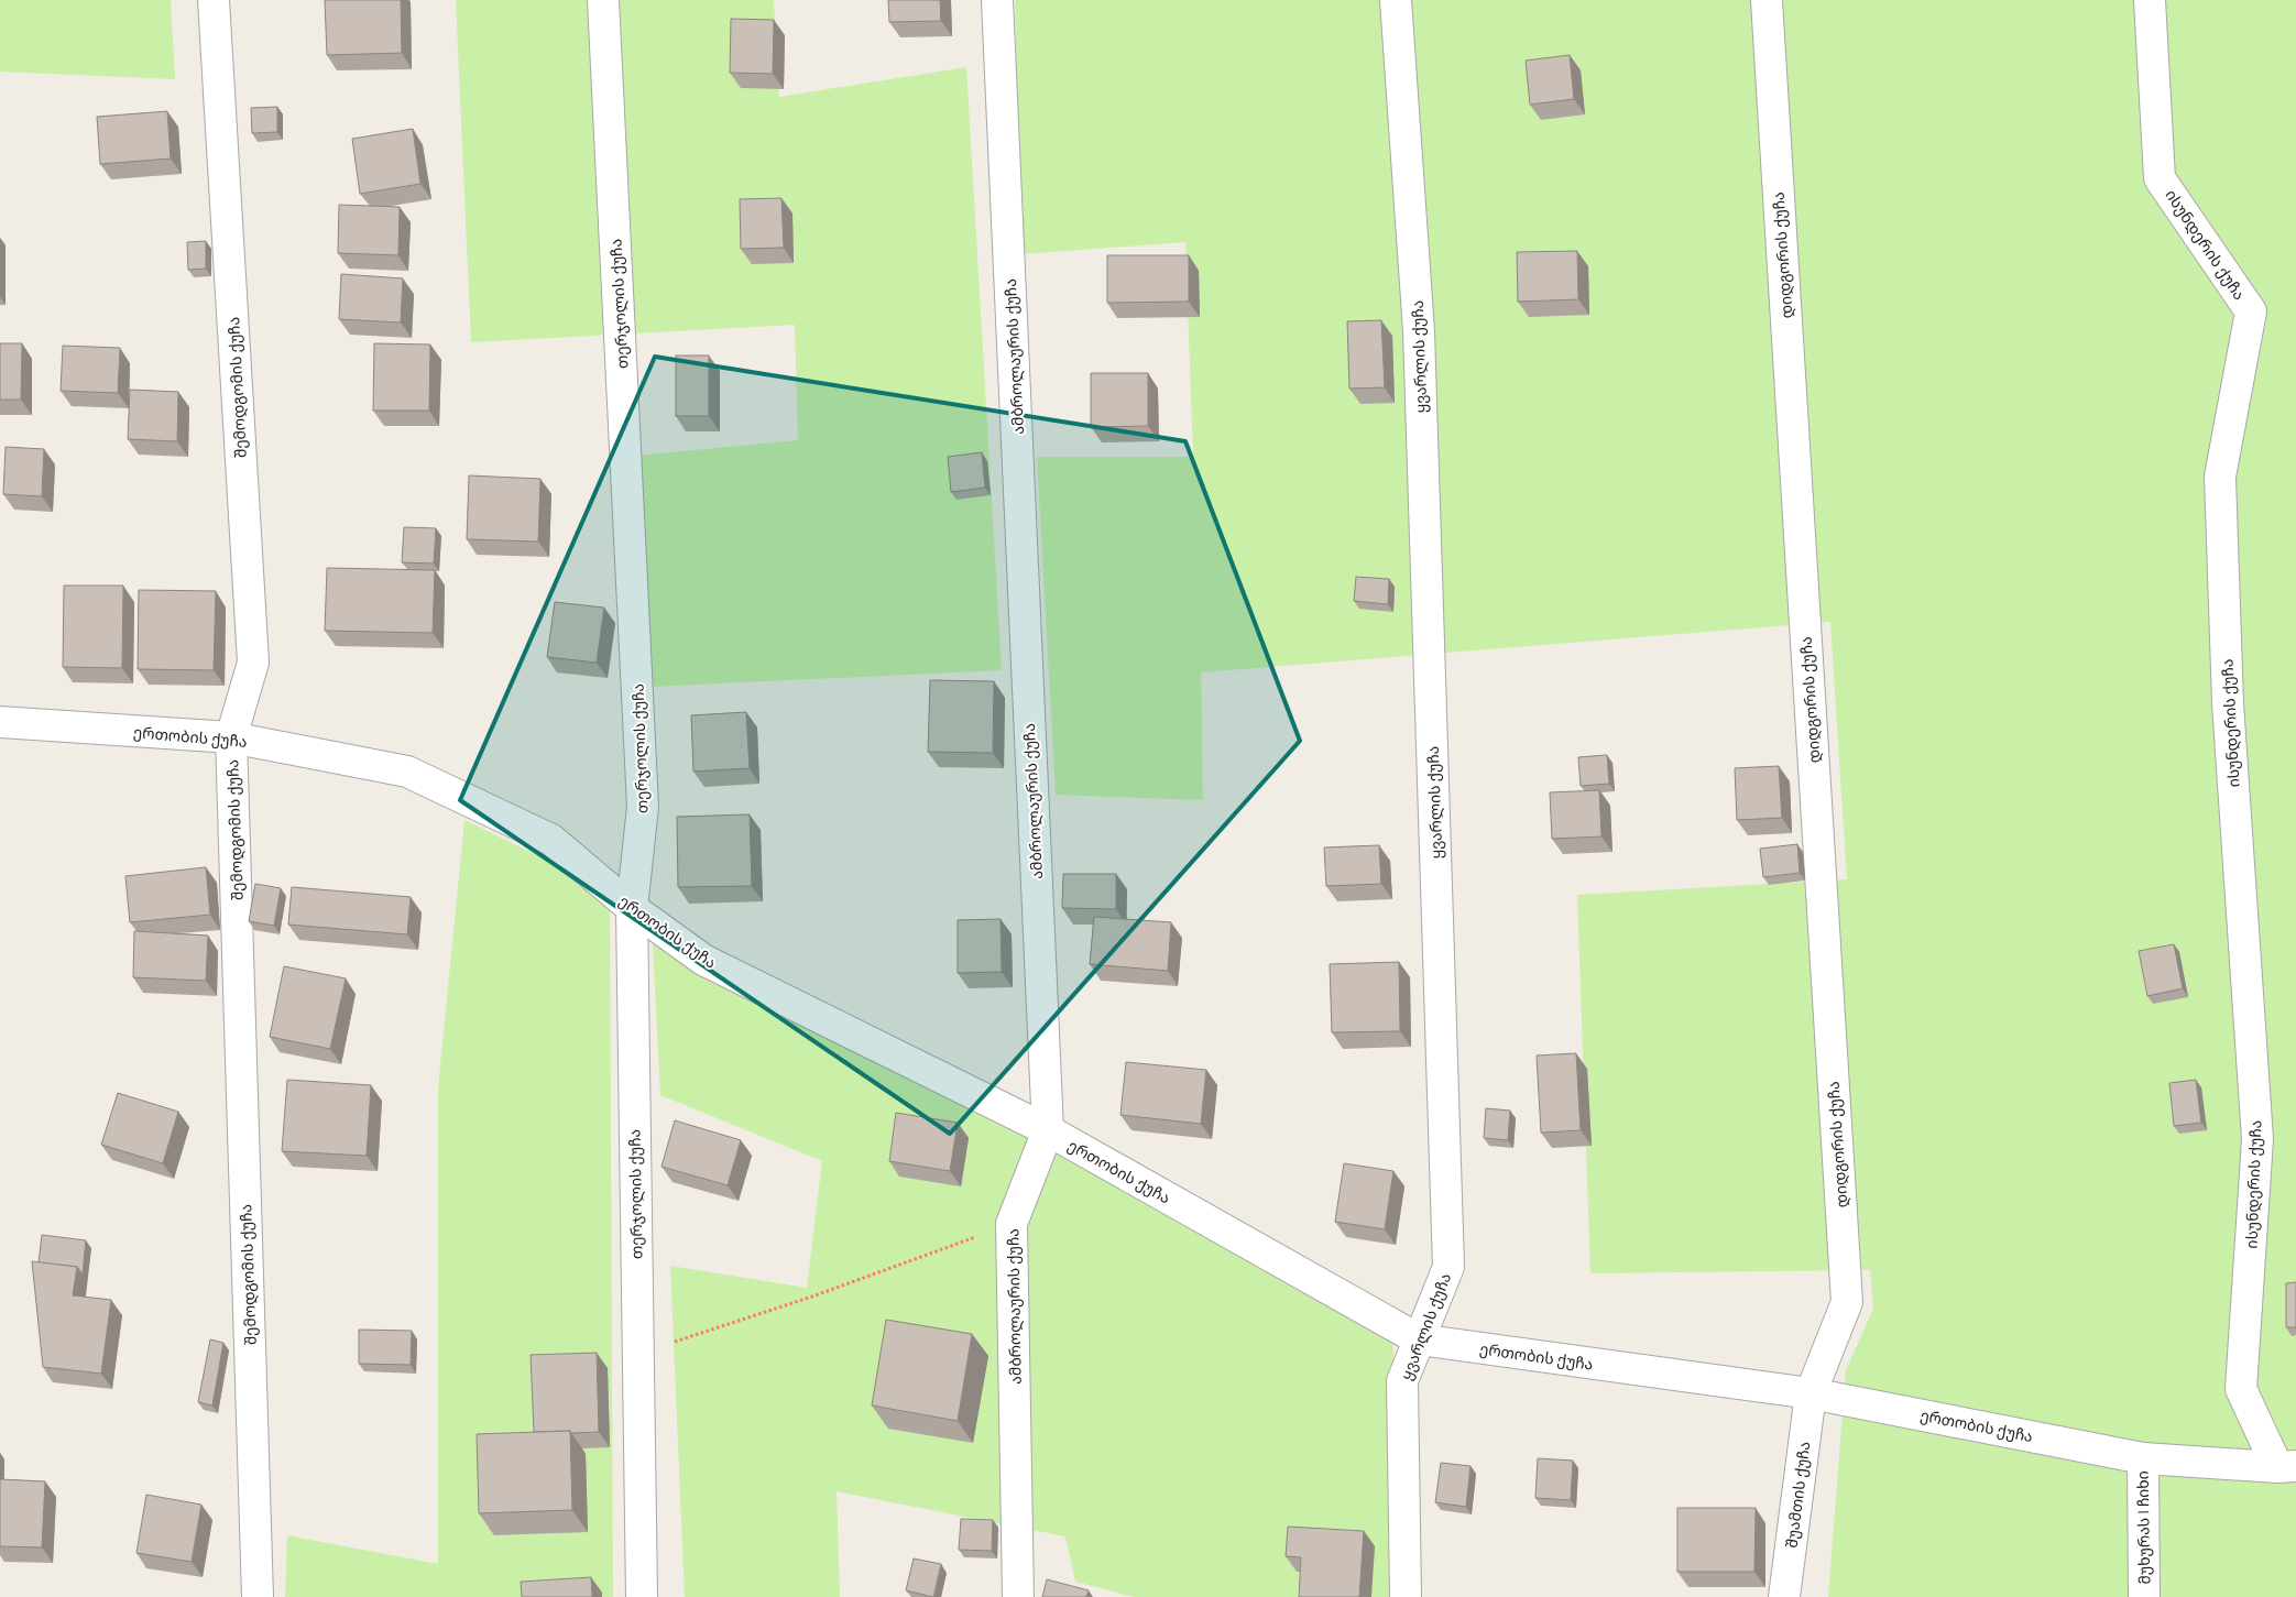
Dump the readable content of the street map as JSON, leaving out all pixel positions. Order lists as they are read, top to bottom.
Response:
{
  "streets": {
    "street": [
      "ისუნდერის ქუჩა",
      "დიდგორის ქუჩა",
      "თერჯოლის ქუჩა",
      "ამბროლაურის ქუჩა",
      "ყვარლის ქუჩა",
      "შემოდგომის ქუჩა",
      "ერთობის ქუჩა",
      "შუამთის ქუჩა",
      "მუხურას I ჩიხი"
    ]
  },
  "crossings": [
    ["ისუნდერის ქუჩა", "ერთობის ქუჩა"],
    ["დიდგორის ქუჩა", "ერთობის ქუჩა"],
    ["დიდგორის ქუჩა", "შუამთის ქუჩა"],
    ["თერჯოლის ქუჩა", "ერთობის ქუჩა"],
    ["ამბროლაურის ქუჩა", "ერთობის ქუჩა"],
    ["ყვარლის ქუჩა", "ერთობის ქუჩა"],
    ["შემოდგომის ქუჩა", "ერთობის ქუჩა"],
    ["ერთობის ქუჩა", "შუამთის ქუჩა"],
    ["ერთობის ქუჩა", "მუხურას I ჩიხი"]
  ]
}
